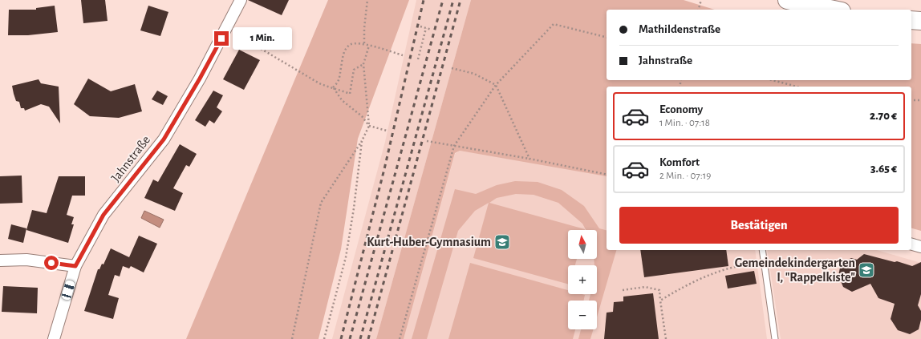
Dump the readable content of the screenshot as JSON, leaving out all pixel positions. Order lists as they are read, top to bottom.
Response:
{
  "streets": {
    "street": ["Jahnstraße"]
  },
  "places": {
    "school or university": ["Kurt-Huber-Gymnasium", "Gemeindekindergarten I, \"Rappelkiste\""]
  },
  "north": "top",
  "page": {
    "banner": ["Mathildenstraße", "Jahnstraße"],
    "bubble": "1 Min.",
    "list": [
      {
        "name": "Economy",
        "note": "1 Min. · 07:18",
        "value": "2.70 €"
      },
      {
        "name": "Komfort",
        "note": "2 Min. · 07:19",
        "value": "3.65 €"
      }
    ],
    "buttons": "Bestätigen",
    "map_buttons": ["+", "−"]
  }
}
